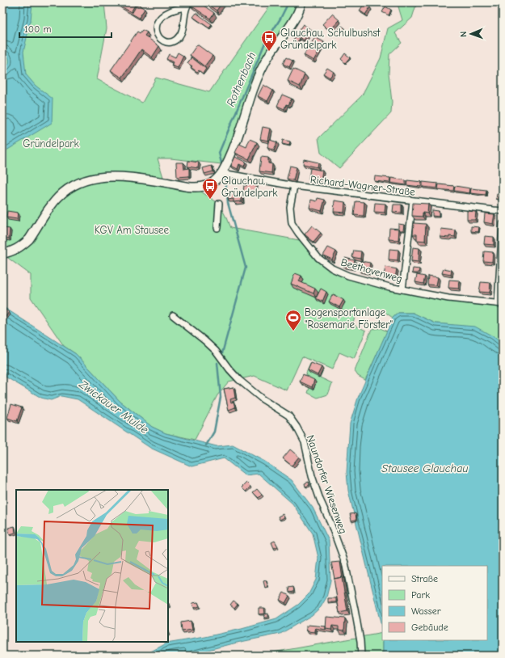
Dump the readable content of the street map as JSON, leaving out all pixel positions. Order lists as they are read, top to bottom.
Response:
{
  "streets": {
    "street": ["Richard-Wagner-Straße", "Beethovenweg", "Naundorfer Wiesenweg"]
  },
  "crossings": [
    ["Richard-Wagner-Straße", "Beethovenweg"]
  ],
  "water": ["Rothenbach", "Zwickauer Mulde", "Stausee Glauchau"],
  "parks": ["Gründelpark", "KGV Am Stausee"],
  "places": {
    "bus stop": ["Glauchau, Schulbushst Gründelpark", "Glauchau, Gründelpark"],
    "sports": ["Bogensportanlage \"Rosemarie Förster\""]
  },
  "legend": [
    "Straße",
    "Park",
    "Wasser",
    "Gebäude"
  ],
  "scale_bar": "100 m",
  "north": "left"
}
